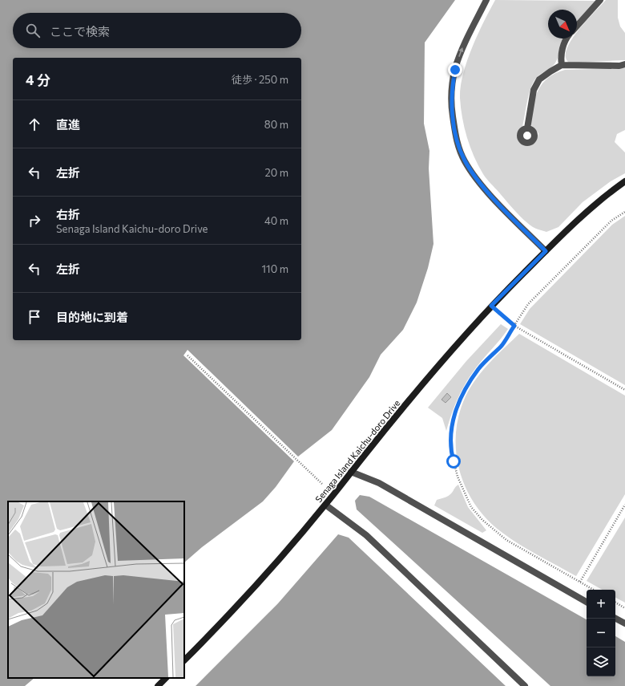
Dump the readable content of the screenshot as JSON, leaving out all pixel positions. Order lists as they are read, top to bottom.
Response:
{
  "streets": {
    "street": ["Senaga Island Kaichu-doro Drive"]
  },
  "north": "bottom right",
  "page": {
    "search": "ここで検索",
    "heading": ["4 分", "徒歩 · 250 m"],
    "list": [
      ["直進", "80 m"],
      ["左折", "20 m"],
      ["右折", "Senaga Island Kaichu-doro Drive", "40 m"],
      ["左折", "110 m"],
      "目的地に到着"
    ],
    "map_buttons": ["+", "−"]
  }
}
